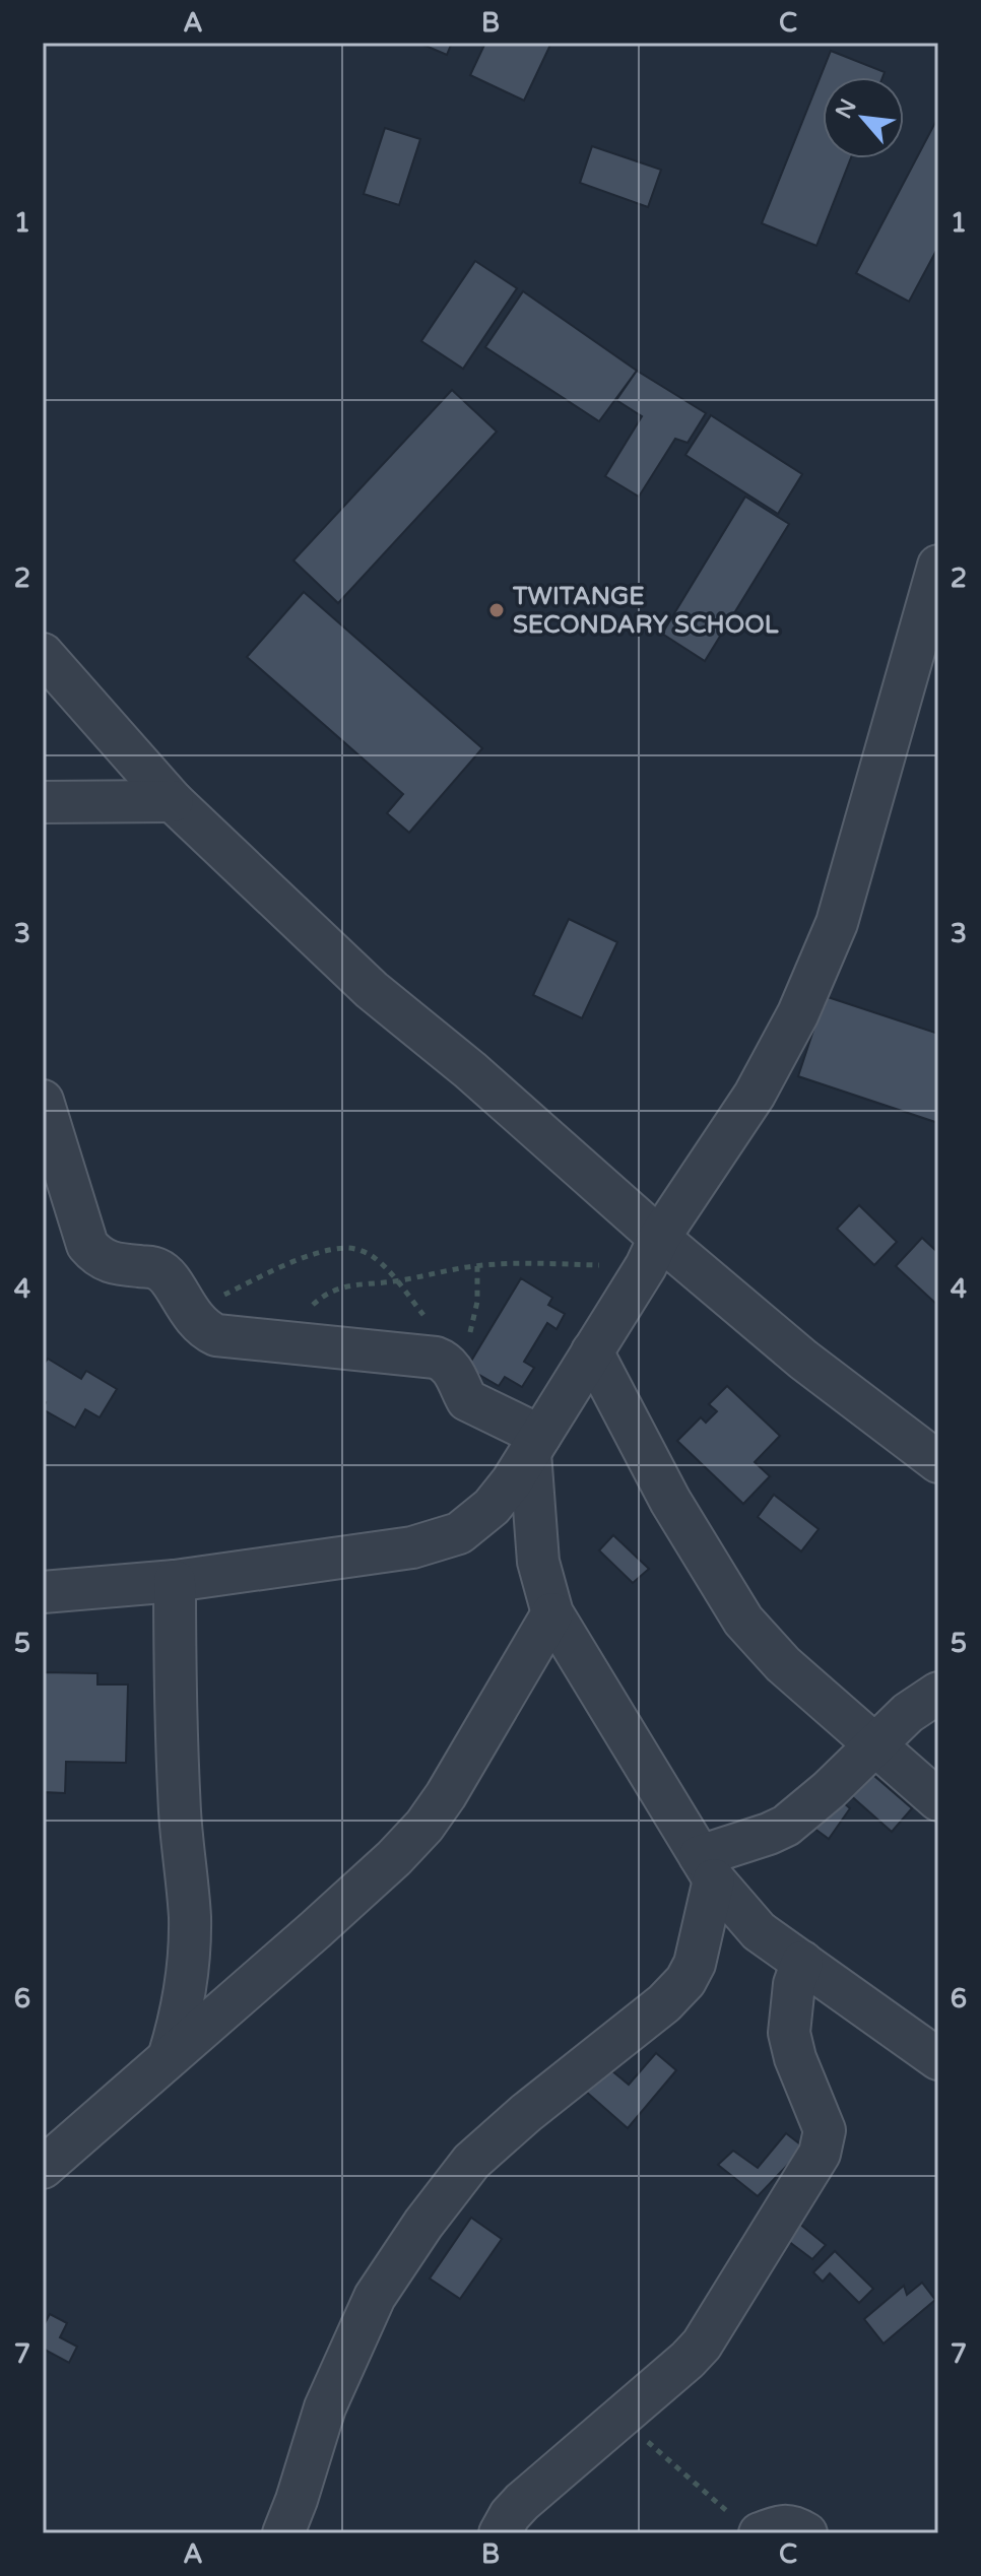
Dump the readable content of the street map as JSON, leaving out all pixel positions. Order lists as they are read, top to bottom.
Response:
{
  "places": ["TWITANGE SECONDARY SCHOOL"],
  "north": "top left",
  "grid": {
    "columns": ["A", "B", "C"],
    "rows": [
      "1",
      "2",
      "3",
      "4",
      "5",
      "6",
      "7"
    ]
  }
}
